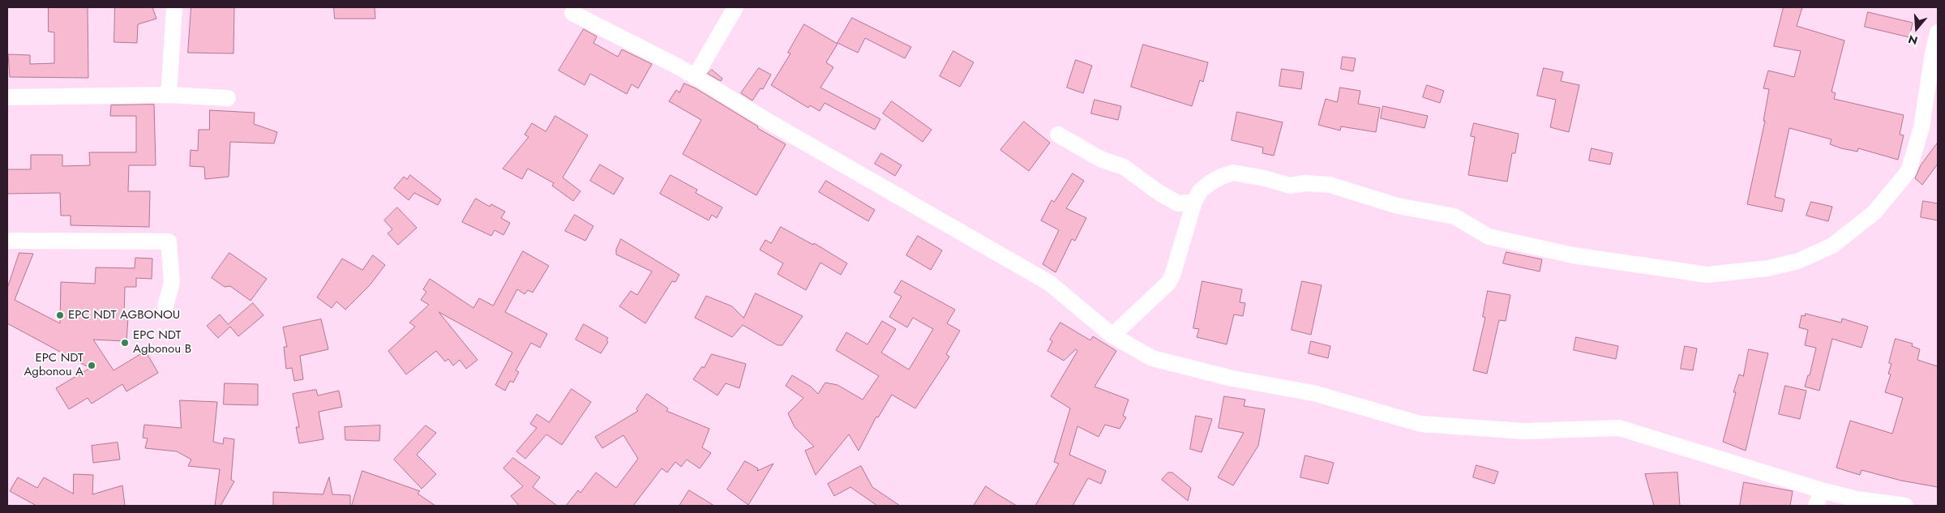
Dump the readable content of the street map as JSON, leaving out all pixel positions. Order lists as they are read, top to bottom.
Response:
{
  "places": ["EPC NDT AGBONOU", "EPC NDT Agbonou B", "EPC NDT Agbonou A"],
  "north": "bottom"
}
